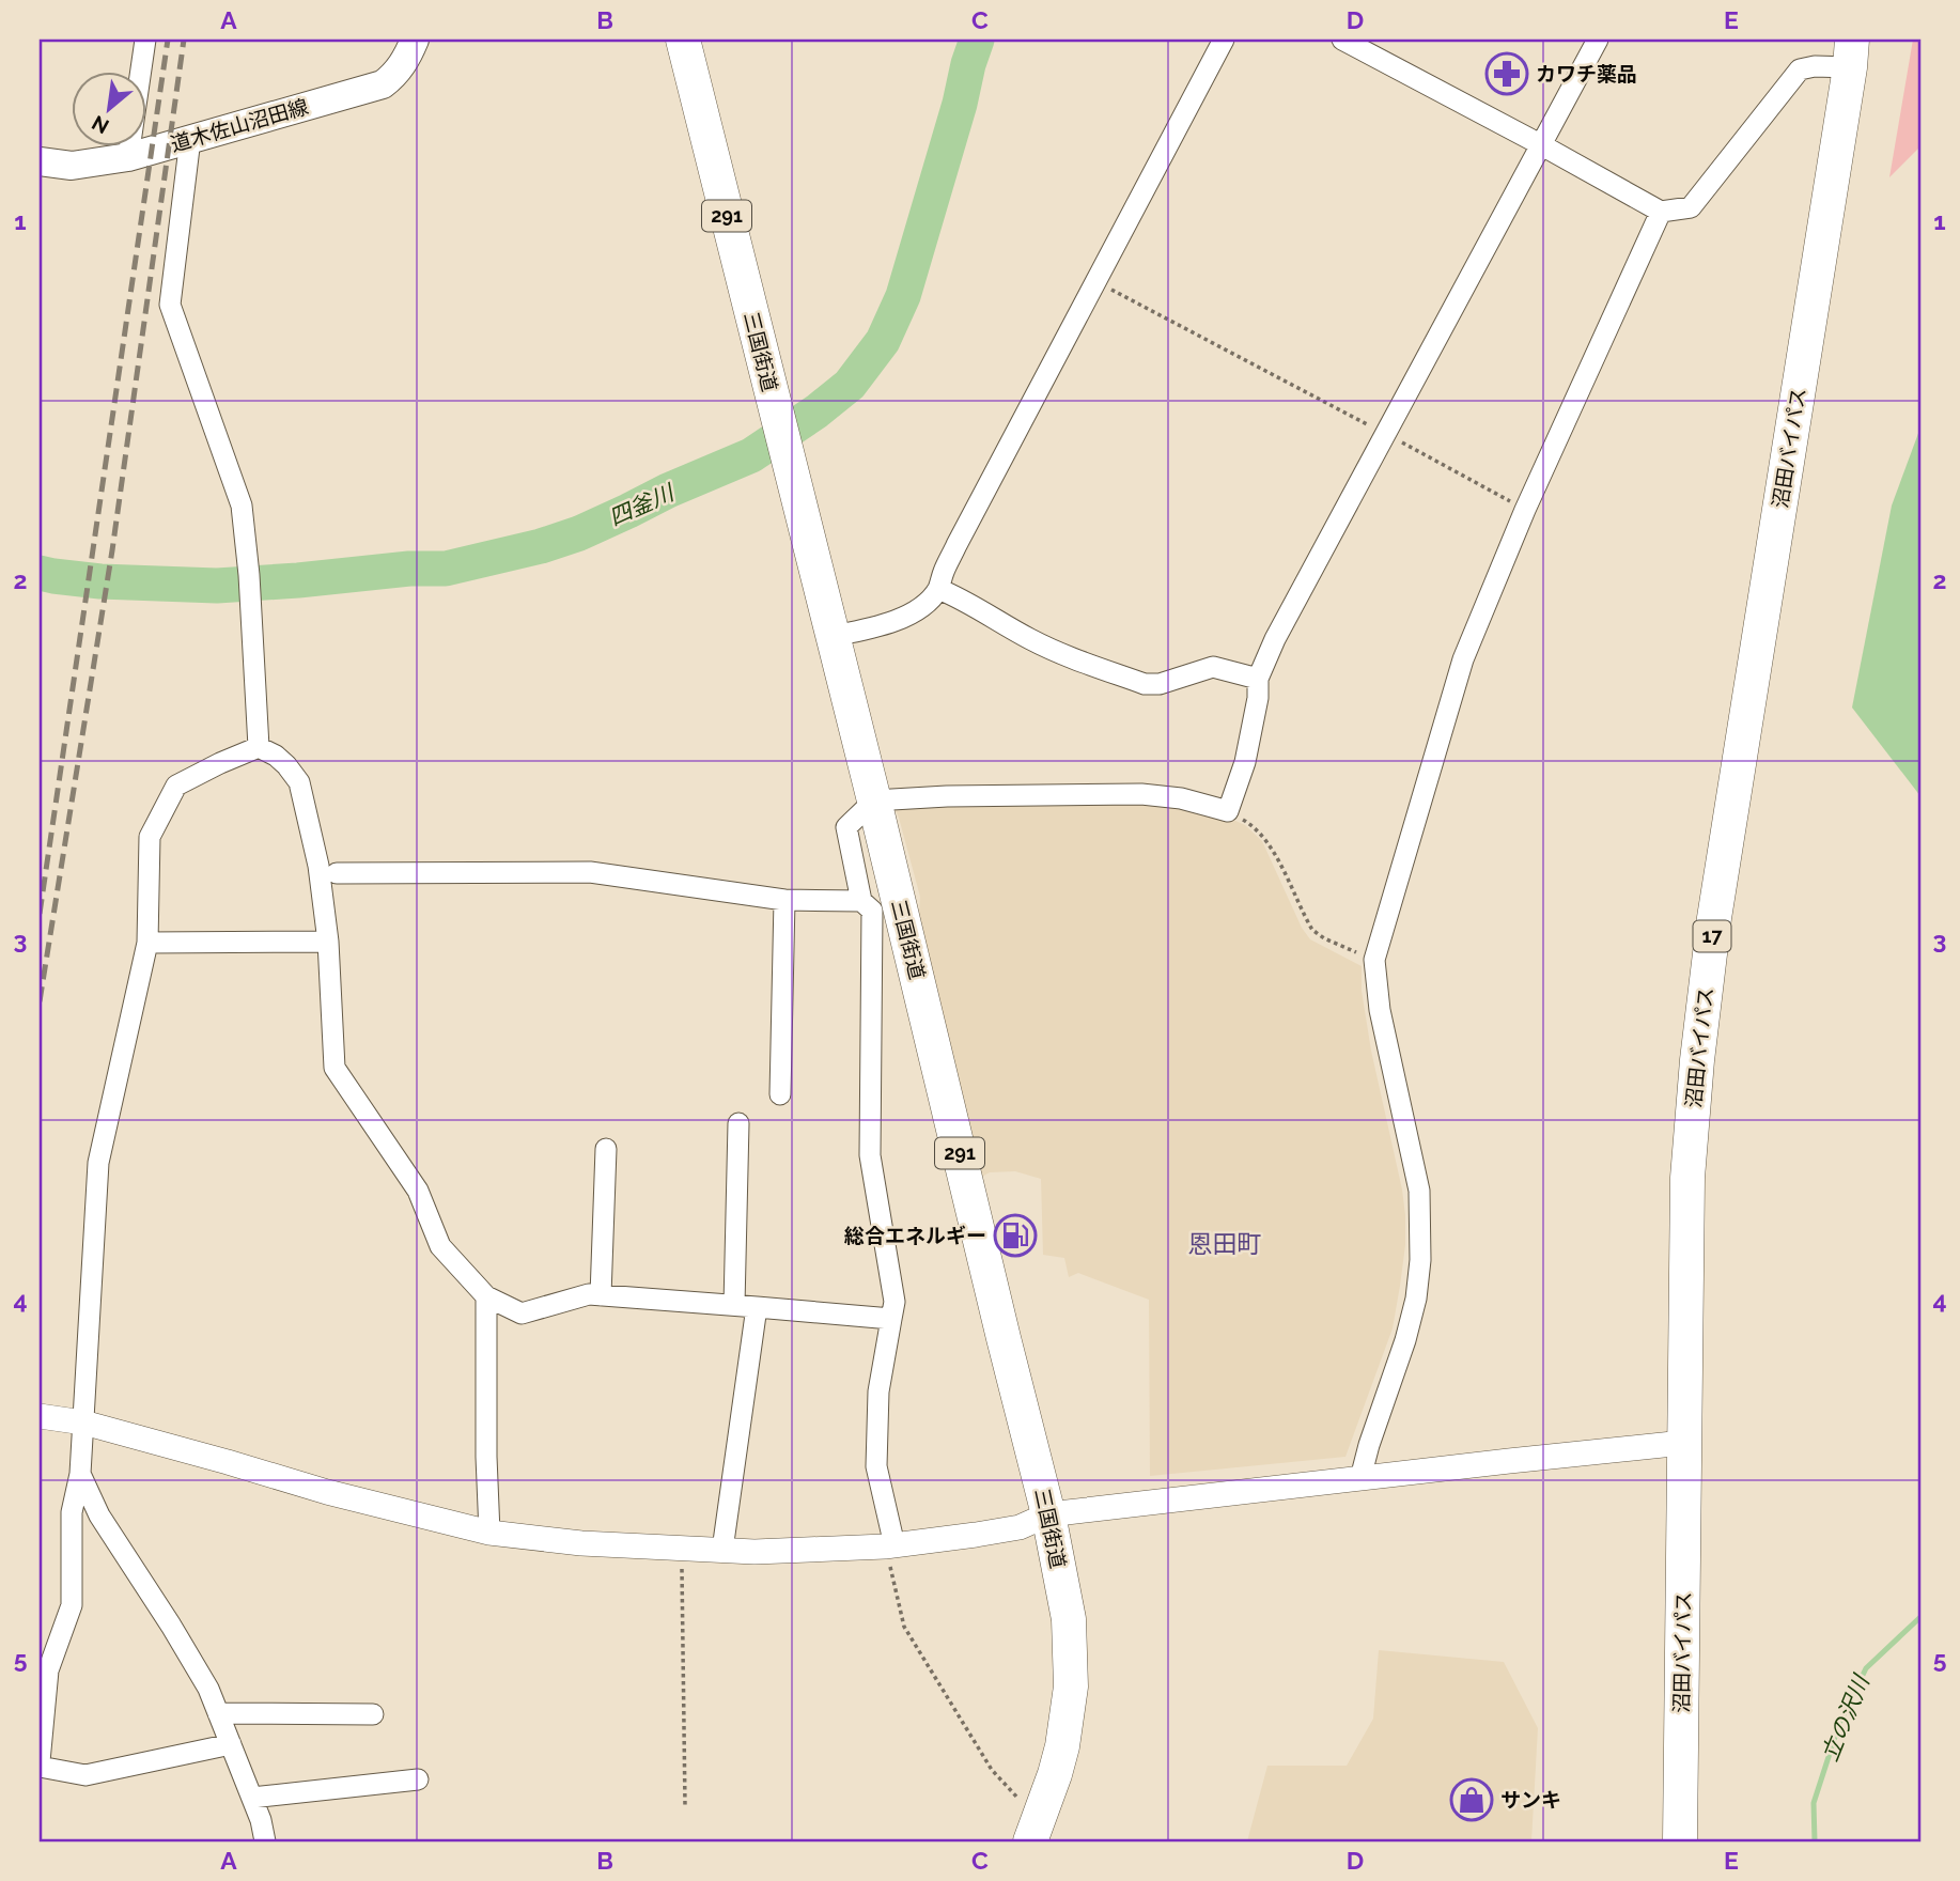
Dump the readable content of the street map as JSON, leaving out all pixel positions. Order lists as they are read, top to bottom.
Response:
{
  "streets": {
    "highway": [
      "291",
      "三国街道",
      "沼田バイパス",
      "17"
    ],
    "main road": ["道木佐山沼田線"]
  },
  "districts": ["恩田町"],
  "water": ["四釜川", "立の沢川"],
  "places": {
    "pharmacy": ["カワチ薬品"],
    "fuel station": ["総合エネルギー"],
    "shop": ["サンキ"]
  },
  "north": "bottom left",
  "grid": {
    "columns": [
      "A",
      "B",
      "C",
      "D",
      "E"
    ],
    "rows": [
      "1",
      "2",
      "3",
      "4",
      "5"
    ]
  }
}
